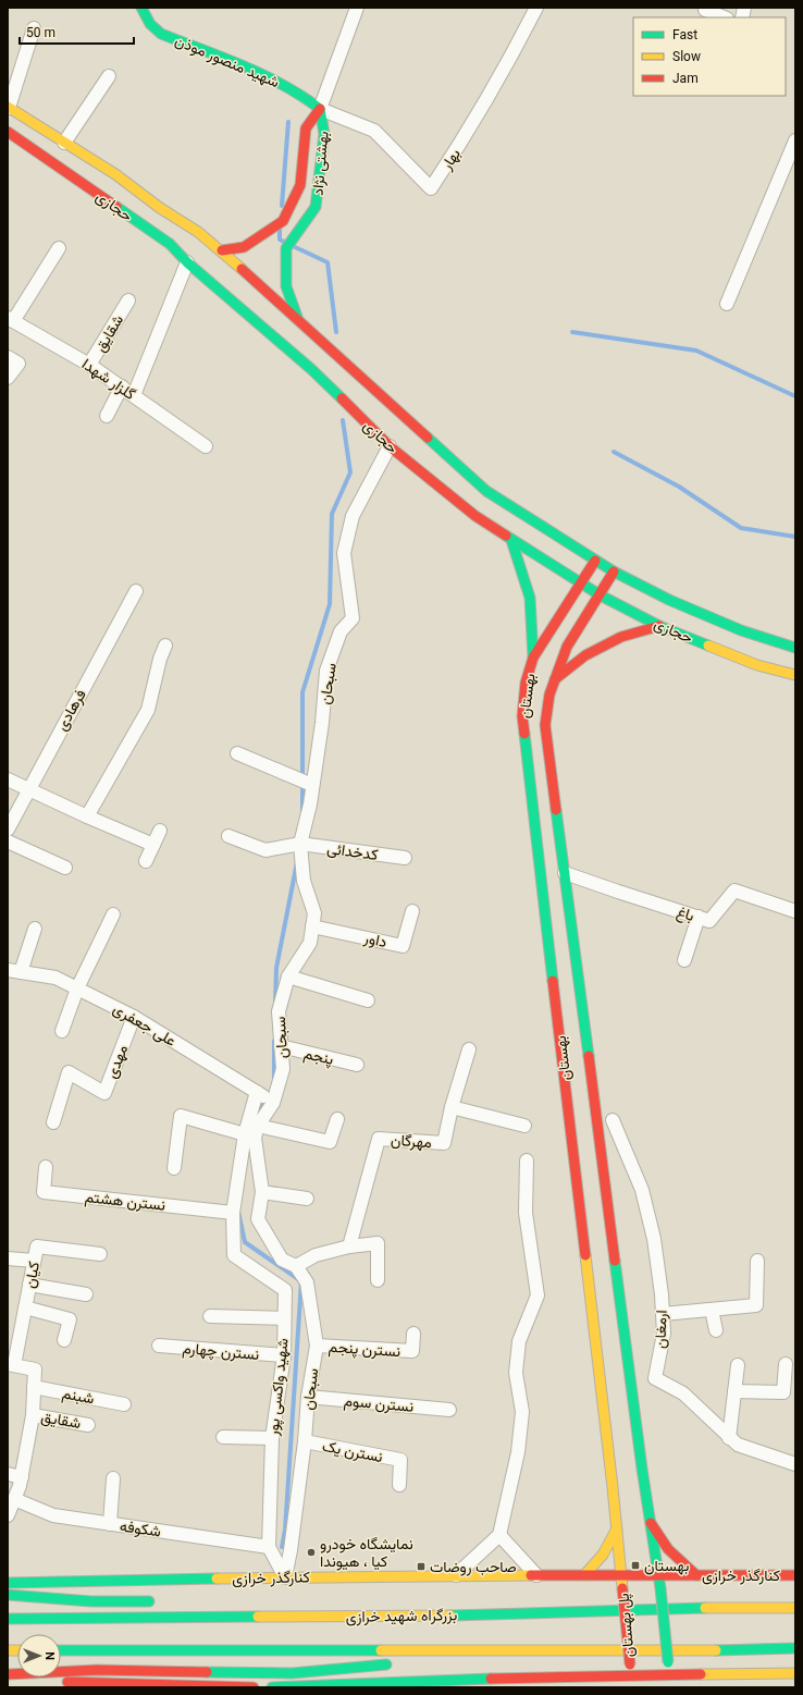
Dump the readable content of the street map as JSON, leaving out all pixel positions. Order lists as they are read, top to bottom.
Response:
{
  "streets": {
    "main road": [
      "شهید منصور موذن",
      "بهشتی نژاد",
      "حجازی",
      "بهستان",
      "کنارگذر خرازی",
      "بزرگراه شهید خرازی",
      "پل بهستان"
    ],
    "street": [
      "بهار",
      "شقایق",
      "گلزار شهدا",
      "سبحان",
      "فرهادی",
      "کدخدائی",
      "باغ",
      "داور",
      "علی جعفری",
      "پنجم",
      "مهدی",
      "مهرگان",
      "نسترن هشتم",
      "کیان",
      "ارمغان",
      "نسترن پنجم",
      "نسترن چهارم",
      "شهید واکسی پور",
      "شبنم",
      "نسترن سوم",
      "نسترن یک",
      "شکوفه"
    ]
  },
  "crossings": [
    ["شهید منصور موذن", "بهار"],
    ["شهید منصور موذن", "بهشتی نژاد"],
    ["بهار", "بهشتی نژاد"],
    ["بهشتی نژاد", "حجازی"],
    ["حجازی", "سبحان"],
    ["حجازی", "بهستان"],
    ["شقایق", "گلزار شهدا"],
    ["سبحان", "کدخدائی"],
    ["سبحان", "داور"],
    ["سبحان", "علی جعفری"],
    ["سبحان", "پنجم"],
    ["سبحان", "نسترن پنجم"],
    ["سبحان", "شهید واکسی پور"],
    ["سبحان", "نسترن سوم"],
    ["سبحان", "نسترن یک"],
    ["سبحان", "کنارگذر خرازی"],
    ["بهستان", "باغ"],
    ["بهستان", "کنارگذر خرازی"],
    ["بهستان", "پل بهستان"],
    ["علی جعفری", "مهدی"],
    ["علی جعفری", "شهید واکسی پور"],
    ["نسترن هشتم", "شهید واکسی پور"],
    ["نسترن چهارم", "شهید واکسی پور"],
    ["شهید واکسی پور", "شکوفه"],
    ["شهید واکسی پور", "کنارگذر خرازی"],
    ["کنارگذر خرازی", "پل بهستان"]
  ],
  "places": {
    "other": ["نمایشگاه خودرو کیا ، هیوندا"],
    "transit": ["بهستان", "صاحب روضات"]
  },
  "legend": ["Fast", "Slow", "Jam"],
  "scale_bar": "50 m",
  "north": "right"
}
